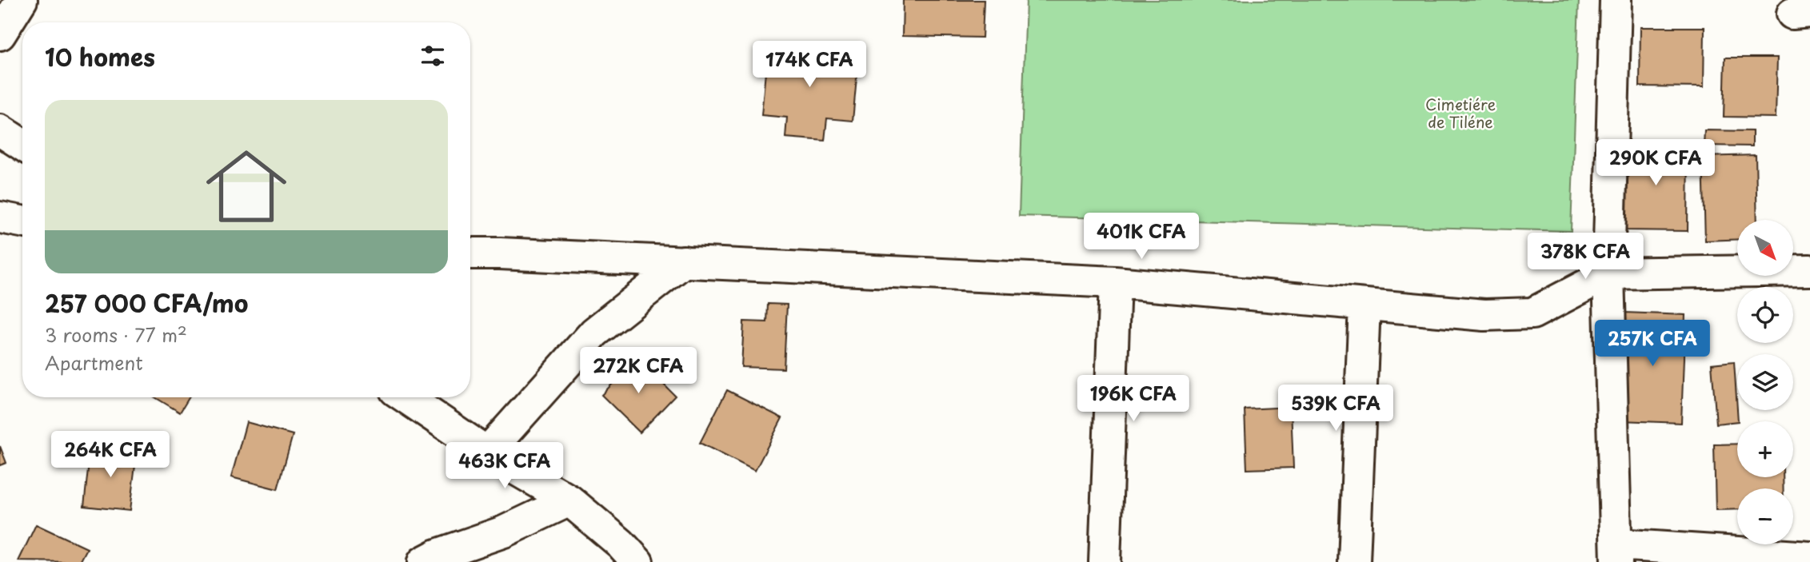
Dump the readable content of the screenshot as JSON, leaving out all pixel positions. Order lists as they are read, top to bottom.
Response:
{
  "parks": ["Cimetiére de Tiléne"],
  "north": "bottom right",
  "page": {
    "heading": "10 homes",
    "price": [
      "174K CFA",
      "290K CFA",
      "401K CFA",
      "378K CFA",
      "257K CFA",
      "272K CFA",
      "196K CFA",
      "539K CFA",
      "264K CFA",
      "463K CFA"
    ],
    "list": [
      {
        "name": "257 000 CFA/mo",
        "note": "3 rooms · 77 m² · Apartment"
      }
    ],
    "map_buttons": ["+", "−"]
  }
}
